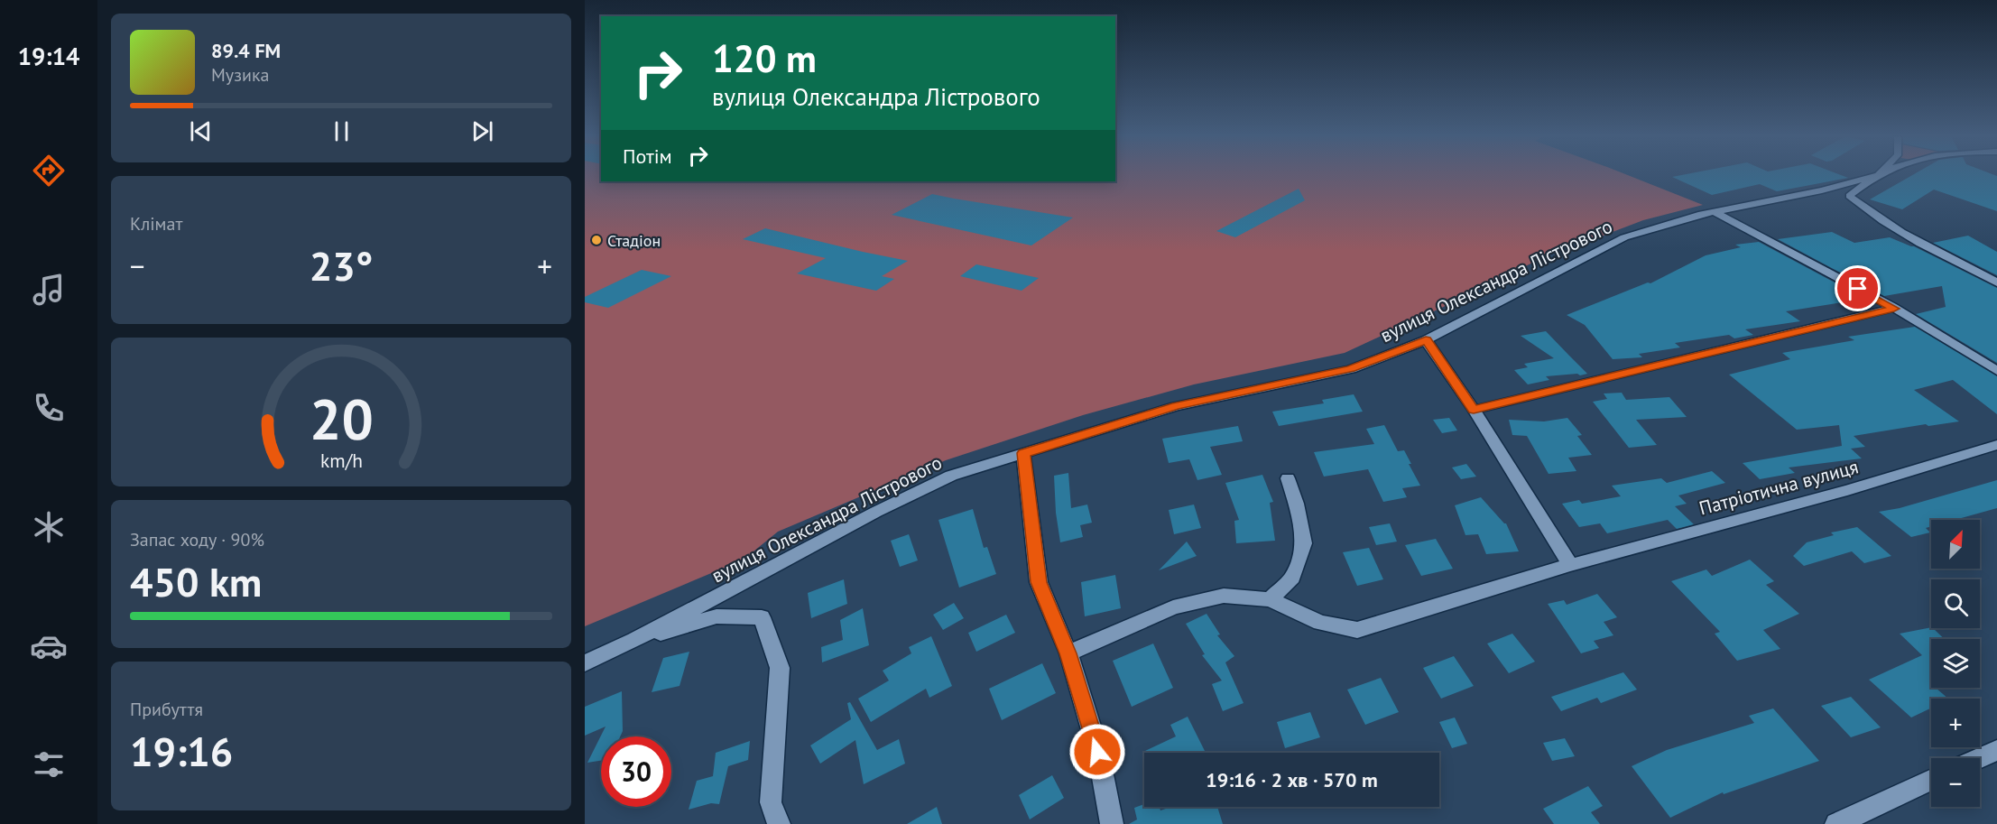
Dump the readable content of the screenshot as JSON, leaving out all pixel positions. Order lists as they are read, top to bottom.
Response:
{
  "streets": {
    "street": ["вулиця Олександра Лістрового", "Патріотична вулиця"]
  },
  "places": ["Стадіон"],
  "north": "top right",
  "page": {
    "tabs": "19:14",
    "turn": ["120 m", "вулиця Олександра Лістрового"],
    "song": ["89.4 FM", "Музика"],
    "then": "Потім",
    "tile": [
      "Клімат",
      ["Запас ходу · 90%", "450 km"],
      ["Прибуття", "19:16"]
    ],
    "heat": ["−", "23°", "+"],
    "map_buttons": ["+", "−"],
    "limit": "30",
    "trip": "19:16 · 2 хв · 570 m",
    "gauge": ["20", "km/h"]
  }
}
